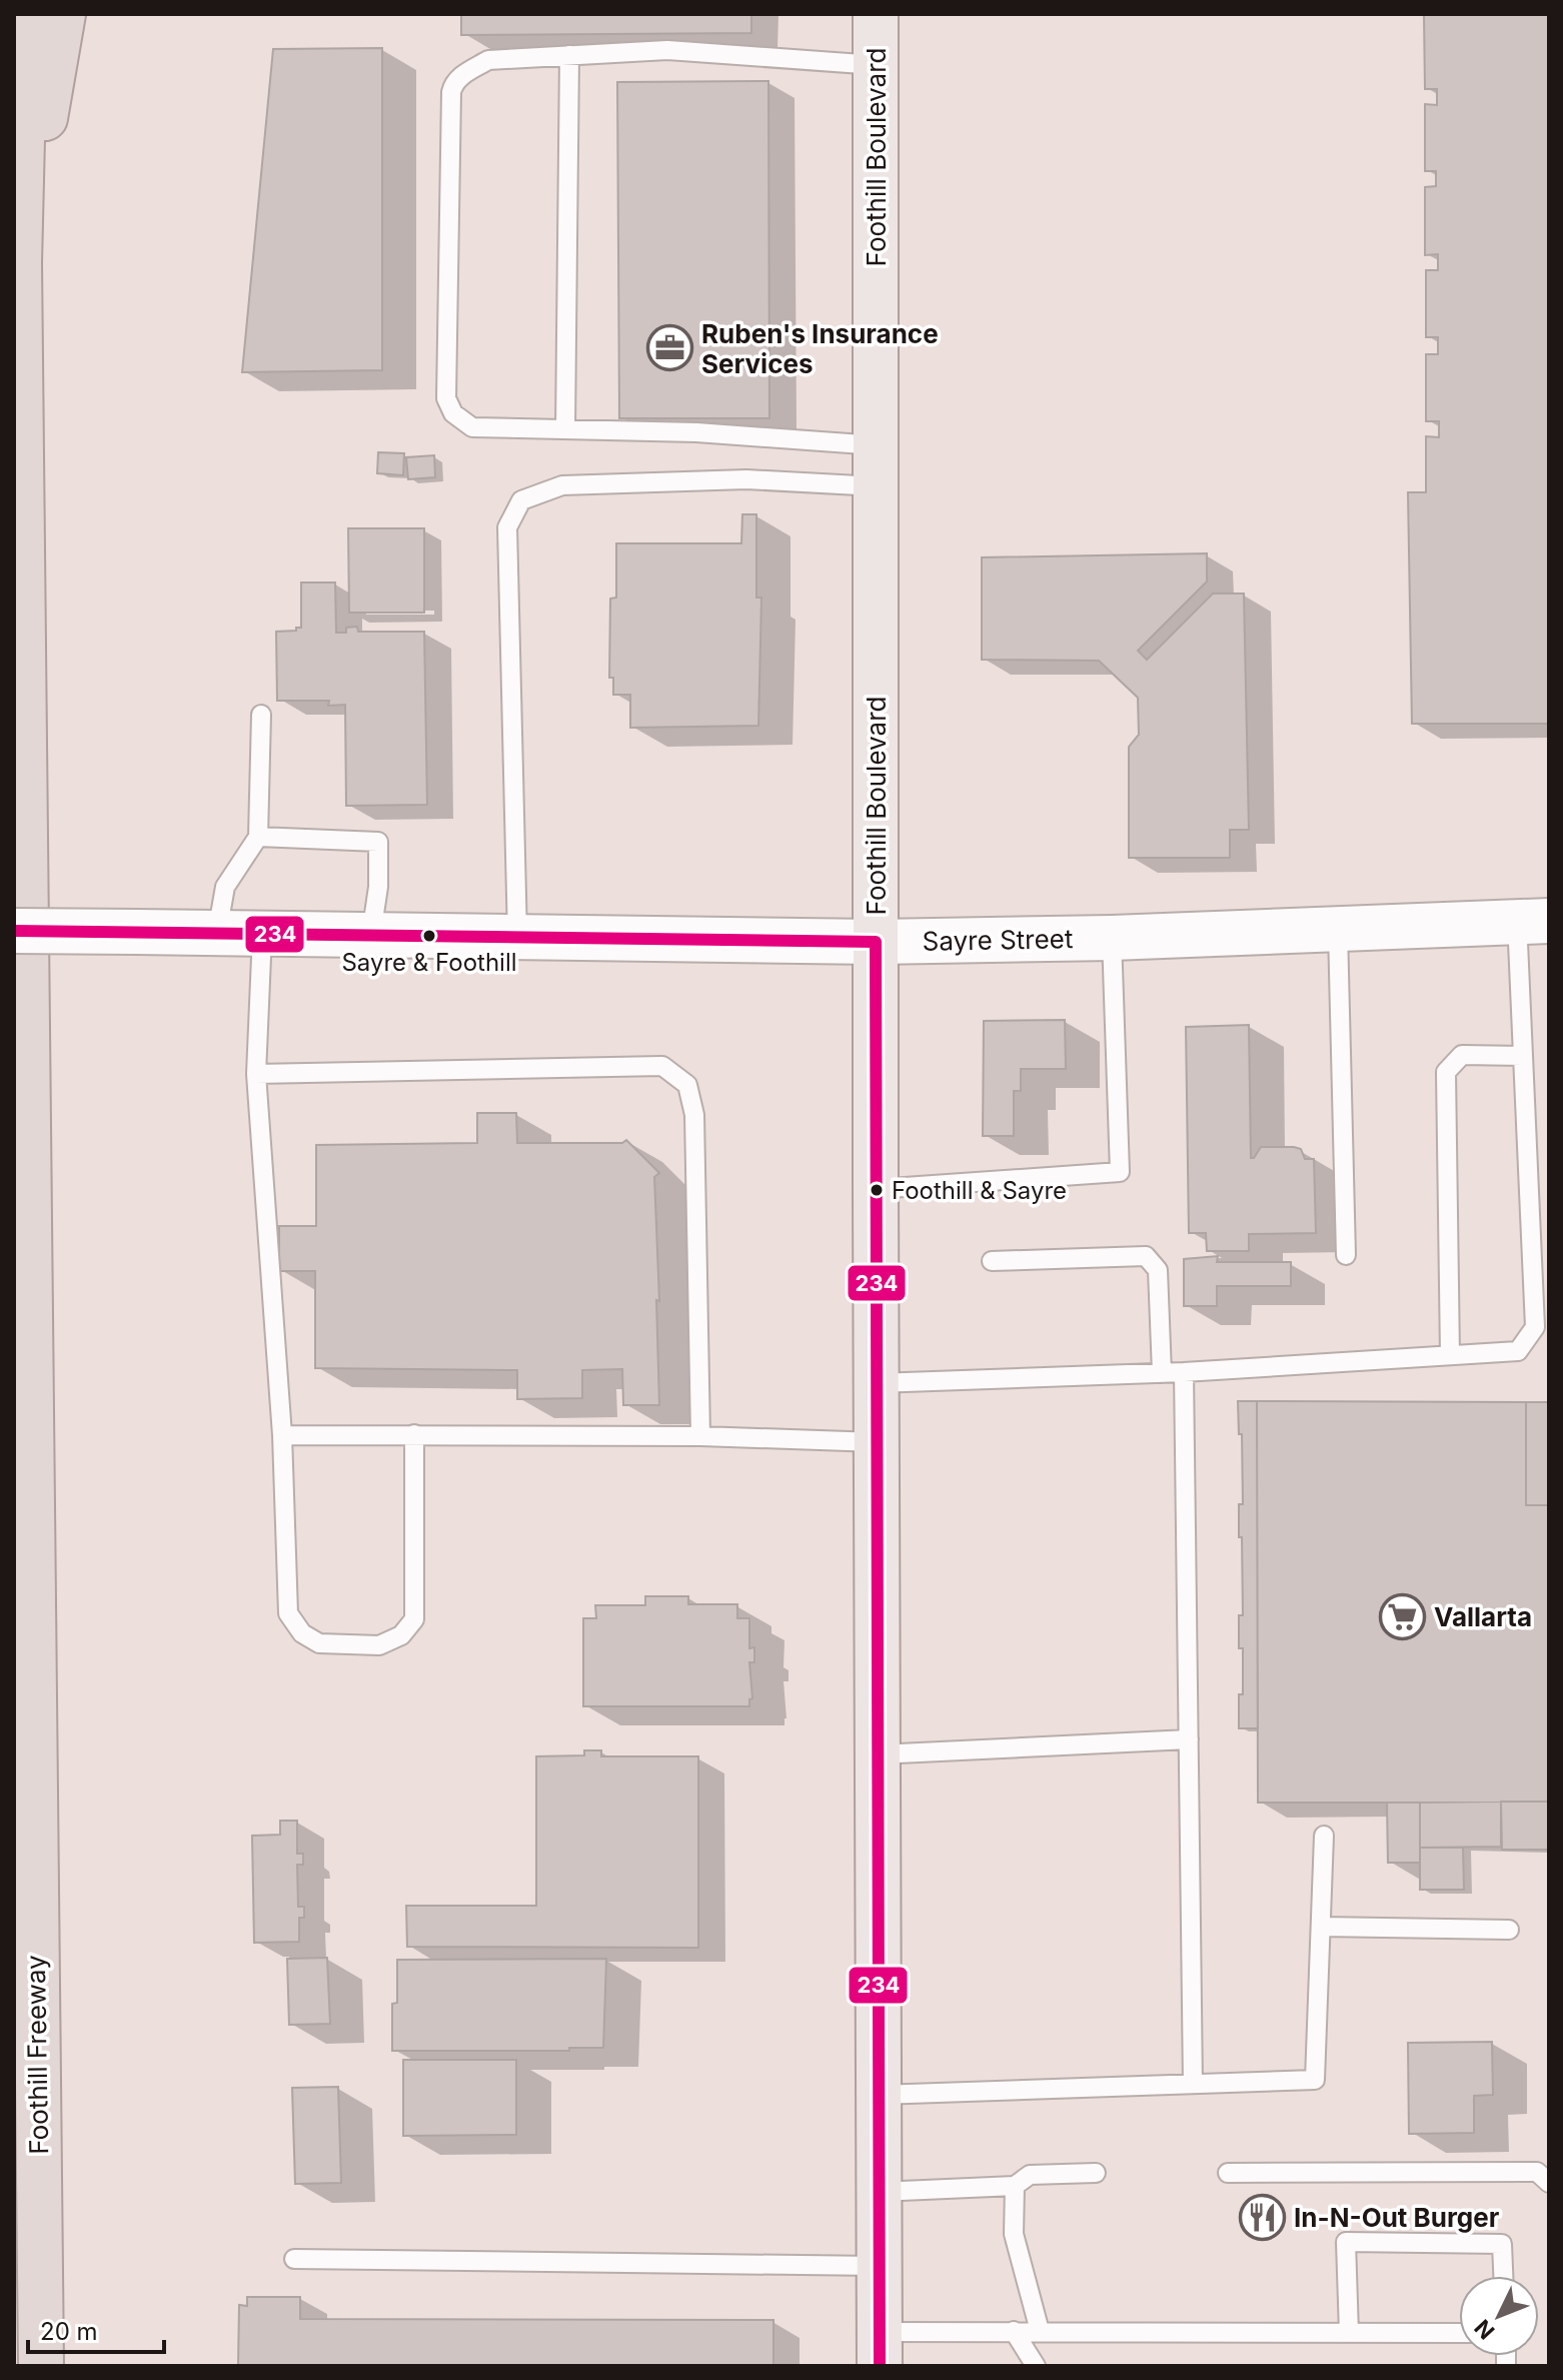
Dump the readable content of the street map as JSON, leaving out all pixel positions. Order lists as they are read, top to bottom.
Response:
{
  "streets": {
    "highway": ["Foothill Freeway"],
    "main road": ["Foothill Boulevard"],
    "street": ["Sayre Street"]
  },
  "crossings": [
    ["Foothill Boulevard", "Sayre Street"]
  ],
  "places": {
    "office": ["Ruben's Insurance Services"],
    "other": ["Sayre & Foothill", "Foothill & Sayre"],
    "supermarket": ["Vallarta"],
    "restaurant": ["In-N-Out Burger"]
  },
  "lines": ["transit line 234"],
  "scale_bar": "20 m",
  "north": "bottom left"
}
